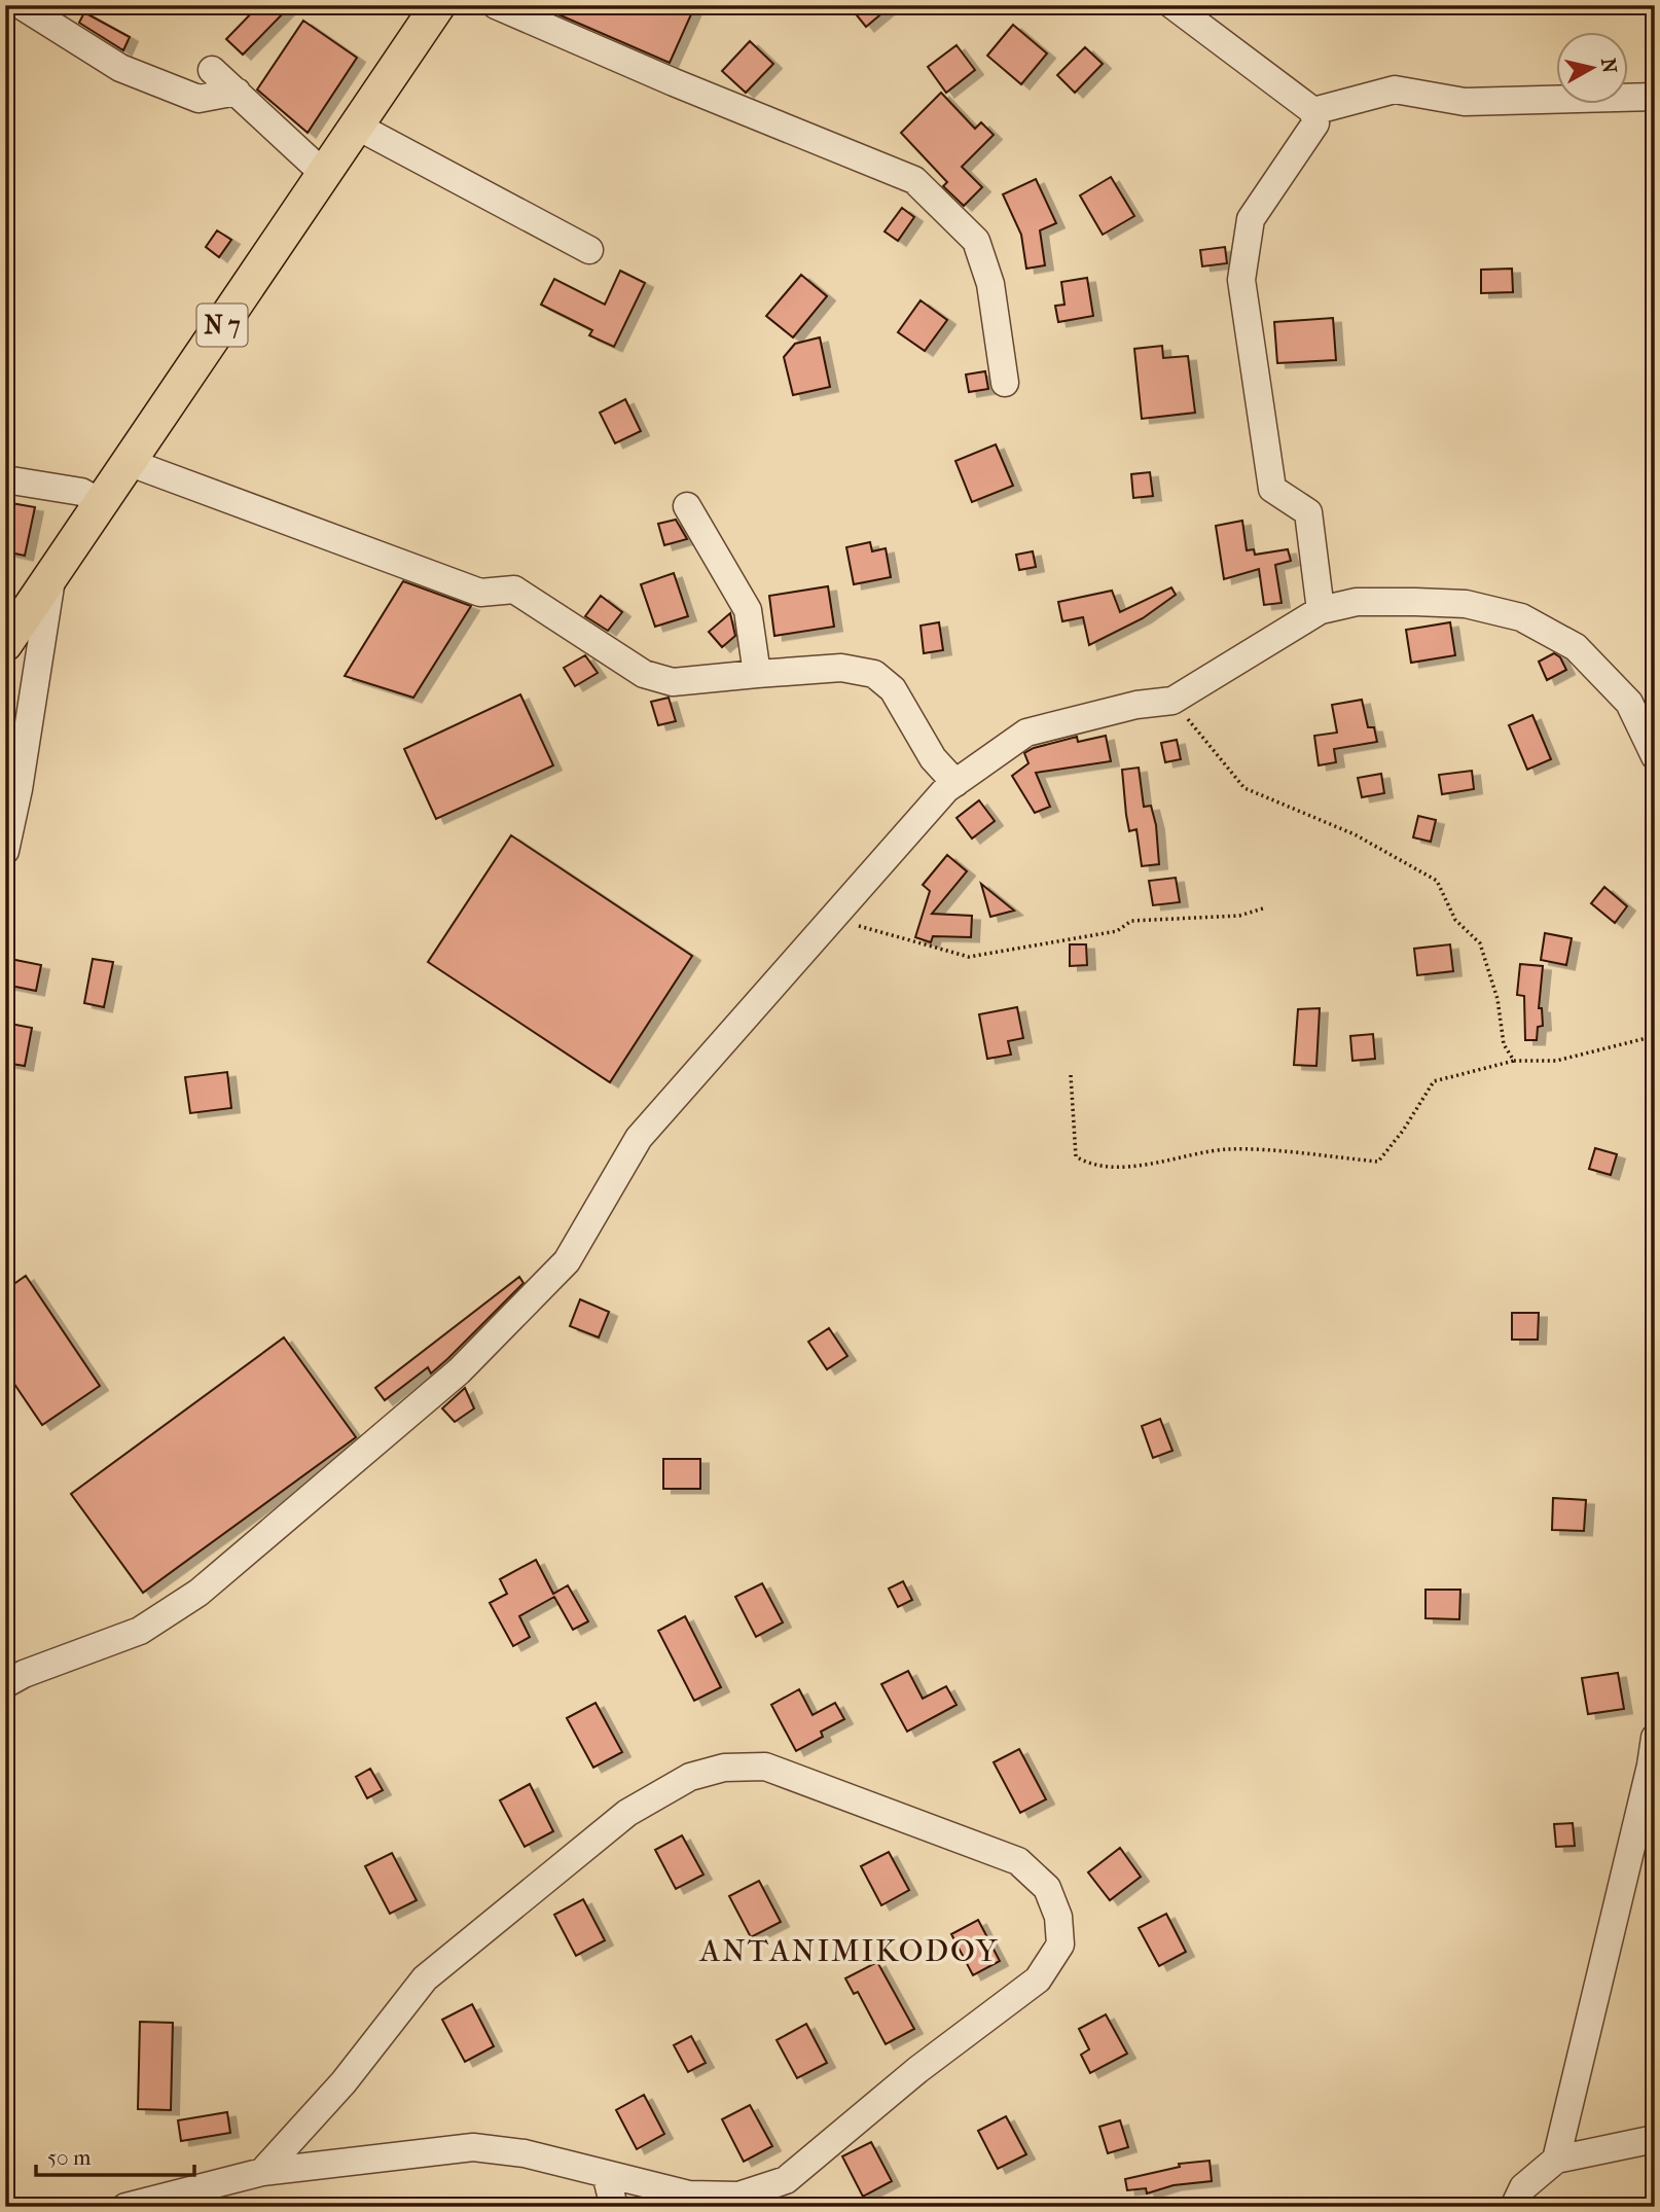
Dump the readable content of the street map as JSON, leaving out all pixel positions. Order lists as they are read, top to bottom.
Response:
{
  "streets": {
    "main road": ["N 7"]
  },
  "districts": ["ANTANIMIKODOY"],
  "scale_bar": "50 m",
  "north": "right"
}
